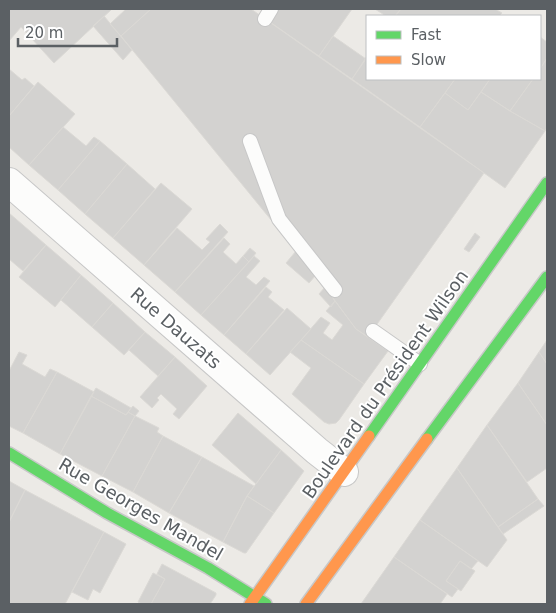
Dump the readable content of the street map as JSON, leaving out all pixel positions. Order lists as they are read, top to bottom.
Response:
{
  "streets": {
    "main road": ["Boulevard du Président Wilson", "Rue Georges Mandel"],
    "street": ["Rue Dauzats"]
  },
  "crossings": [
    ["Rue Dauzats", "Boulevard du Président Wilson"],
    ["Boulevard du Président Wilson", "Rue Georges Mandel"]
  ],
  "legend": ["Fast", "Slow"],
  "scale_bar": "20 m"
}
